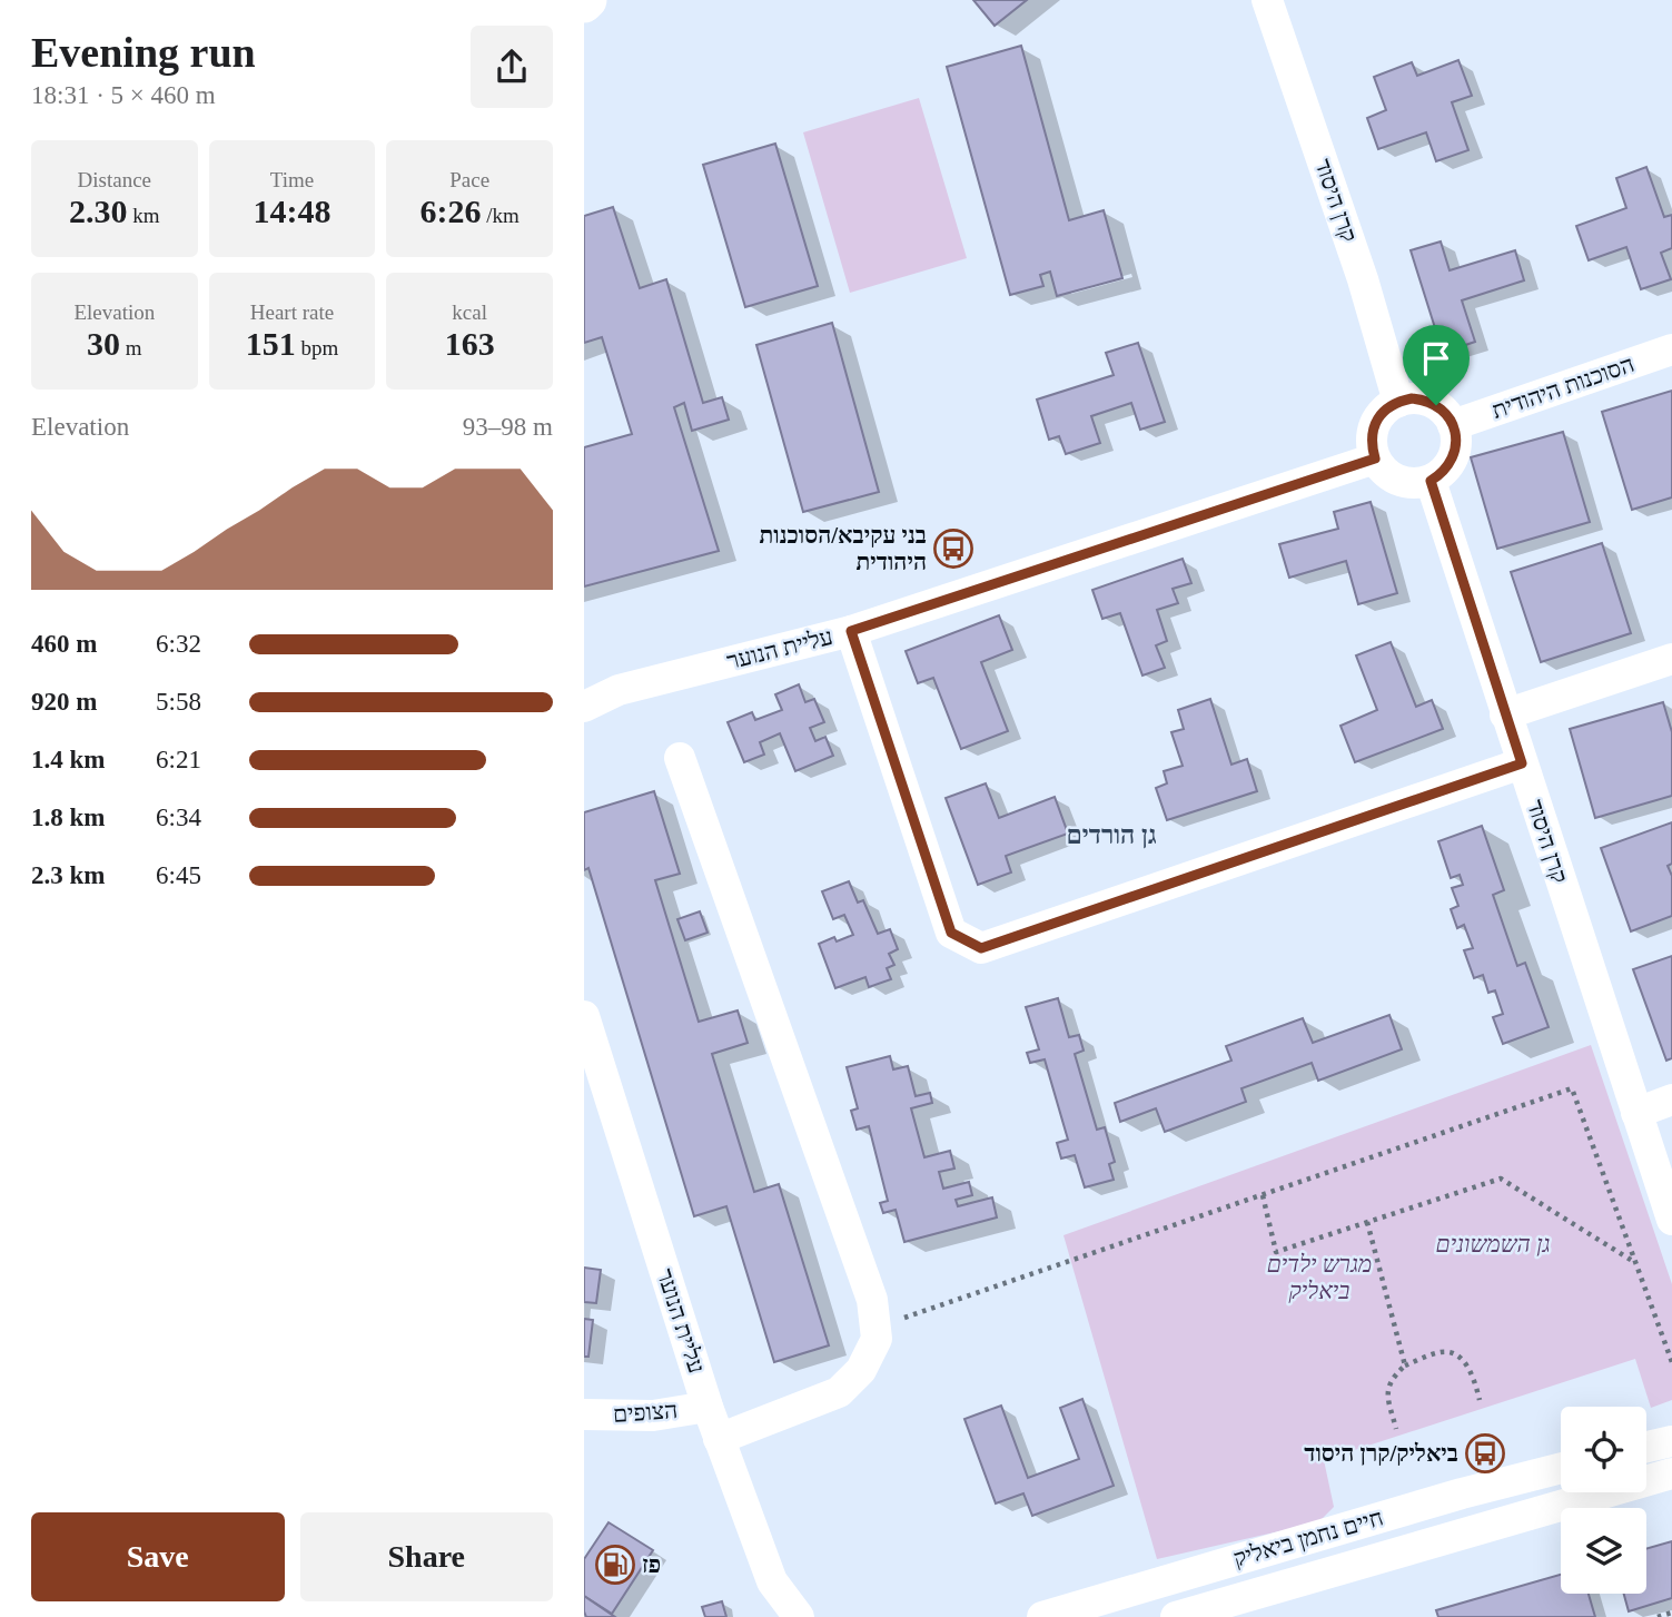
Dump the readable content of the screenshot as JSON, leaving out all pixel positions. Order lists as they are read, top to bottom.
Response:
{
  "streets": {
    "street": [
      "קרן היסוד",
      "הסוכנות היהודית",
      "עליית הנוער",
      "הצופים",
      "חיים נחמן ביאליק"
    ]
  },
  "crossings": [
    ["קרן היסוד", "הסוכנות היהודית"],
    ["קרן היסוד", "עליית הנוער"],
    ["הסוכנות היהודית", "עליית הנוער"],
    ["עליית הנוער", "הצופים"]
  ],
  "districts": ["גן הורדים"],
  "parks": ["גן השמשונים", "מגרש ילדים ביאליק"],
  "places": {
    "bus stop": ["בני עקיבא/הסוכנות היהודית", "ביאליק/קרן היסוד"],
    "fuel station": ["פז"]
  },
  "page": {
    "heading": ["Evening run", "18:31 · 5 × 460 m"],
    "stats": [
      ["Distance", "2.30 km"],
      ["Time", "14:48"],
      ["Pace", "6:26 /km"],
      ["Elevation", "30 m"],
      ["Heart rate", "151 bpm"],
      ["kcal", "163"]
    ],
    "chart": ["Elevation", "93–98 m"],
    "list": [
      {
        "name": "460 m",
        "note": "6:32"
      },
      {
        "name": "920 m",
        "note": "5:58"
      },
      {
        "name": "1.4 km",
        "note": "6:21"
      },
      {
        "name": "1.8 km",
        "note": "6:34"
      },
      {
        "name": "2.3 km",
        "note": "6:45"
      }
    ],
    "buttons": ["Save", "Share"]
  }
}
